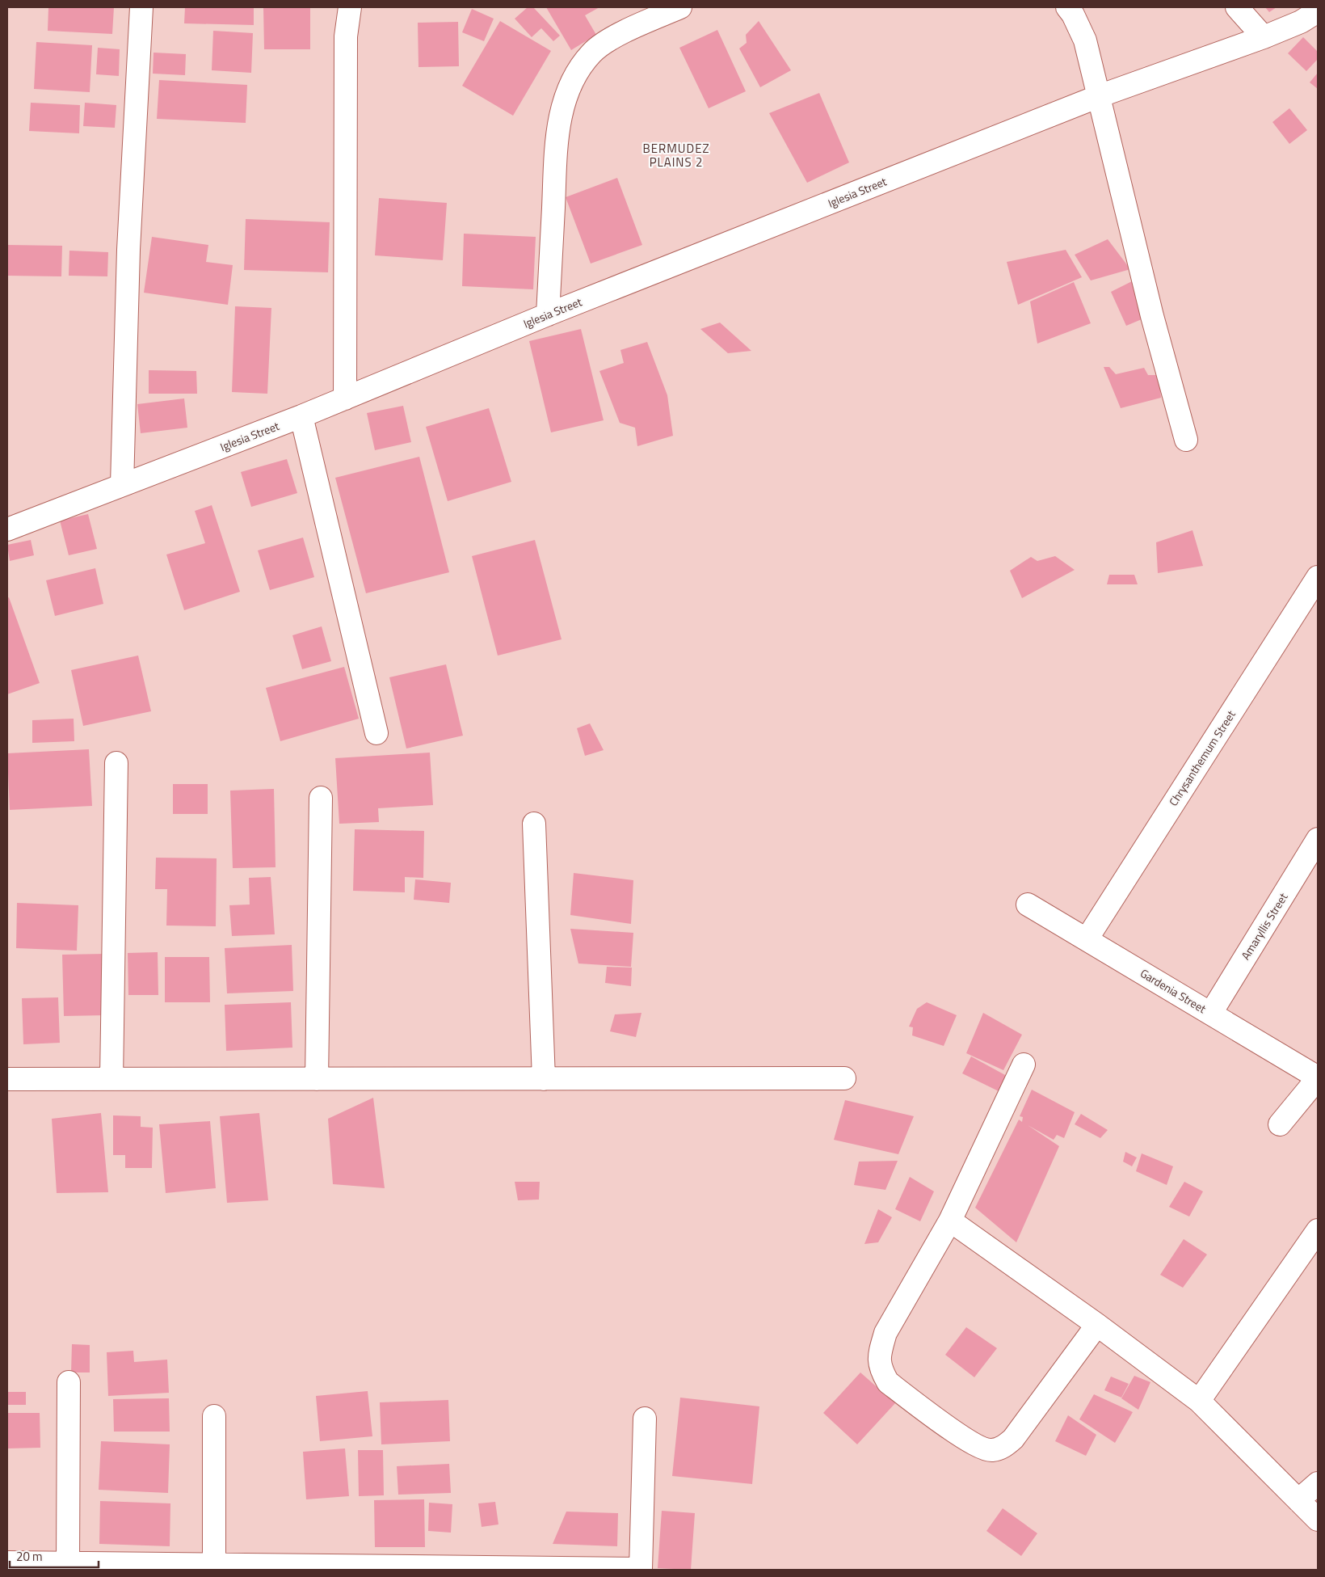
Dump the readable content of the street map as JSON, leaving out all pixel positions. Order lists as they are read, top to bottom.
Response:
{
  "streets": {
    "street": [
      "Iglesia Street",
      "Chrysanthemum Street",
      "Amaryllis Street",
      "Gardenia Street"
    ]
  },
  "crossings": [
    ["Chrysanthemum Street", "Gardenia Street"],
    ["Amaryllis Street", "Gardenia Street"]
  ],
  "districts": ["BERMUDEZ PLAINS 2"],
  "scale_bar": "20 m"
}
